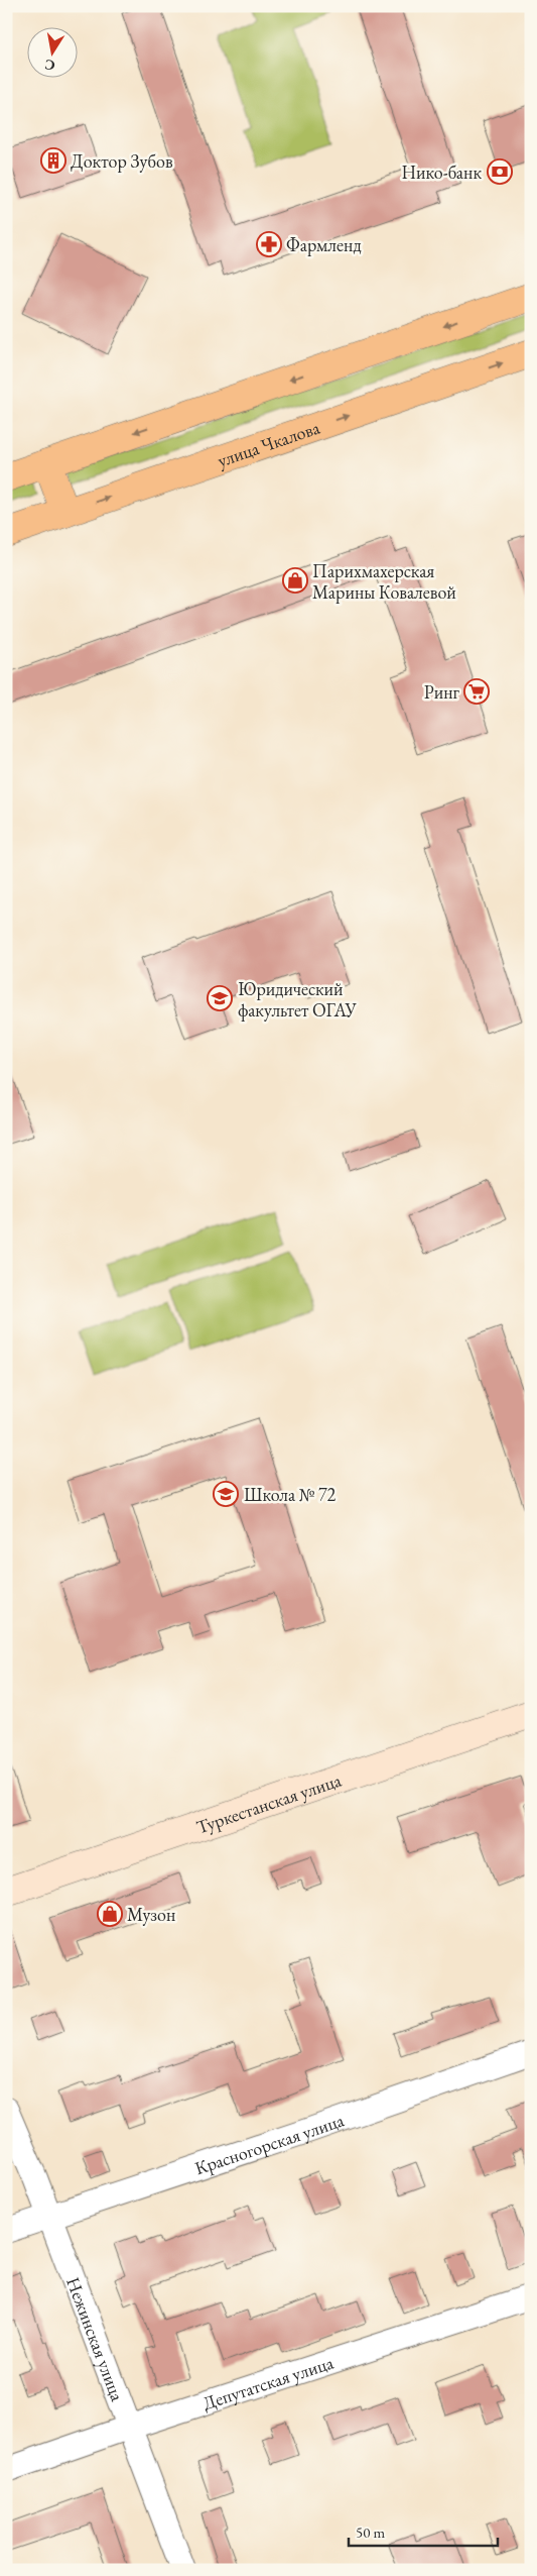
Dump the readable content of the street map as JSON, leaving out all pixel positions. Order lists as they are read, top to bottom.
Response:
{
  "streets": {
    "main road": ["улица Чкалова", "Туркестанская улица"],
    "street": ["Красногорская улица", "Нежинская улица", "Депутатская улица"]
  },
  "crossings": [
    ["Красногорская улица", "Нежинская улица"],
    ["Нежинская улица", "Депутатская улица"]
  ],
  "places": {
    "building": ["Доктор Зубов"],
    "bank": ["Нико-банк"],
    "pharmacy": ["Фармленд"],
    "shop": ["Парихмахерская Марины Ковалевой", "Музон"],
    "supermarket": ["Ринг"],
    "school or university": ["Юридический факультет ОГАУ", "Школа № 72"]
  },
  "scale_bar": "50 m",
  "north": "bottom"
}
